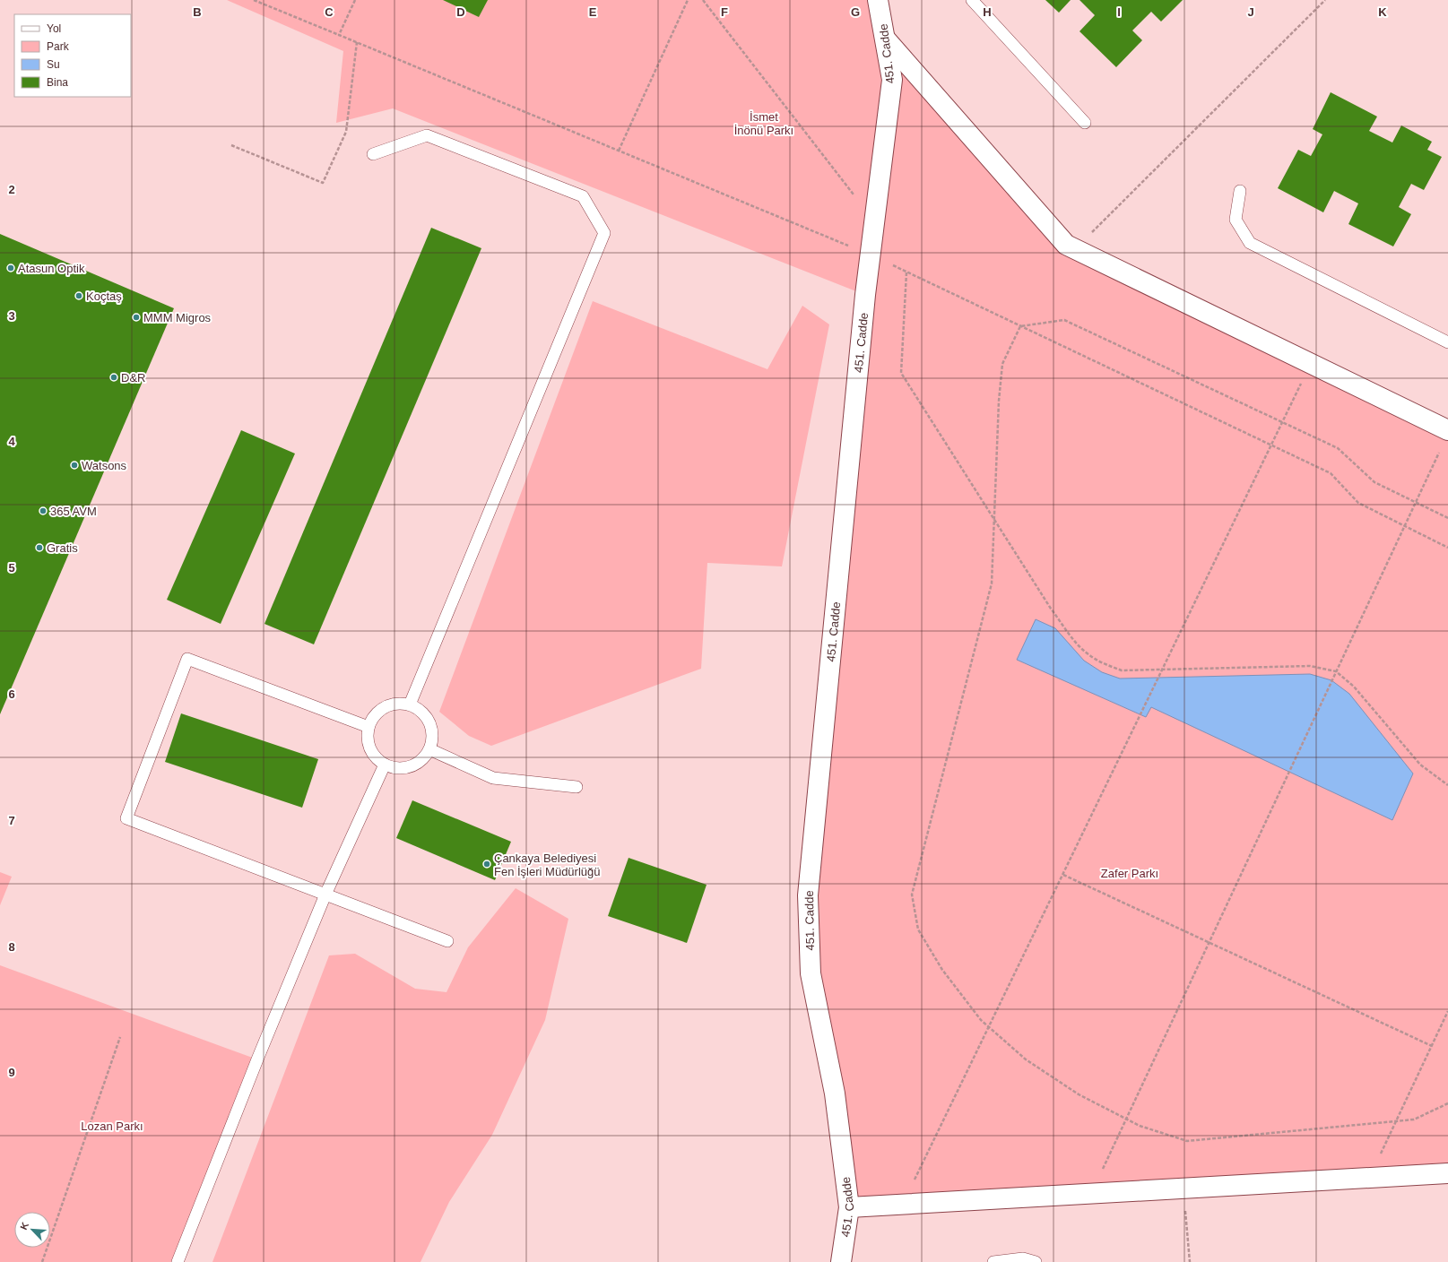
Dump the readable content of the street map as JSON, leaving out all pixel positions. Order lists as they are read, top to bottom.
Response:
{
  "streets": {
    "street": ["451. Cadde"]
  },
  "parks": ["İsmet İnönü Parkı", "Zafer Parkı", "Lozan Parkı"],
  "places": [
    "Atasun Optik",
    "Koçtaş",
    "MMM Migros",
    "D&R",
    "Watsons",
    "365 AVM",
    "Gratis",
    "Çankaya Belediyesi Fen İşleri Müdürlüğü"
  ],
  "legend": [
    "Yol",
    "Park",
    "Su",
    "Bina"
  ],
  "north": "top left",
  "grid": {
    "columns": [
      "B",
      "C",
      "D",
      "E",
      "F",
      "G",
      "H",
      "I",
      "J",
      "K"
    ],
    "rows": [
      "2",
      "3",
      "4",
      "5",
      "6",
      "7",
      "8",
      "9"
    ]
  }
}
